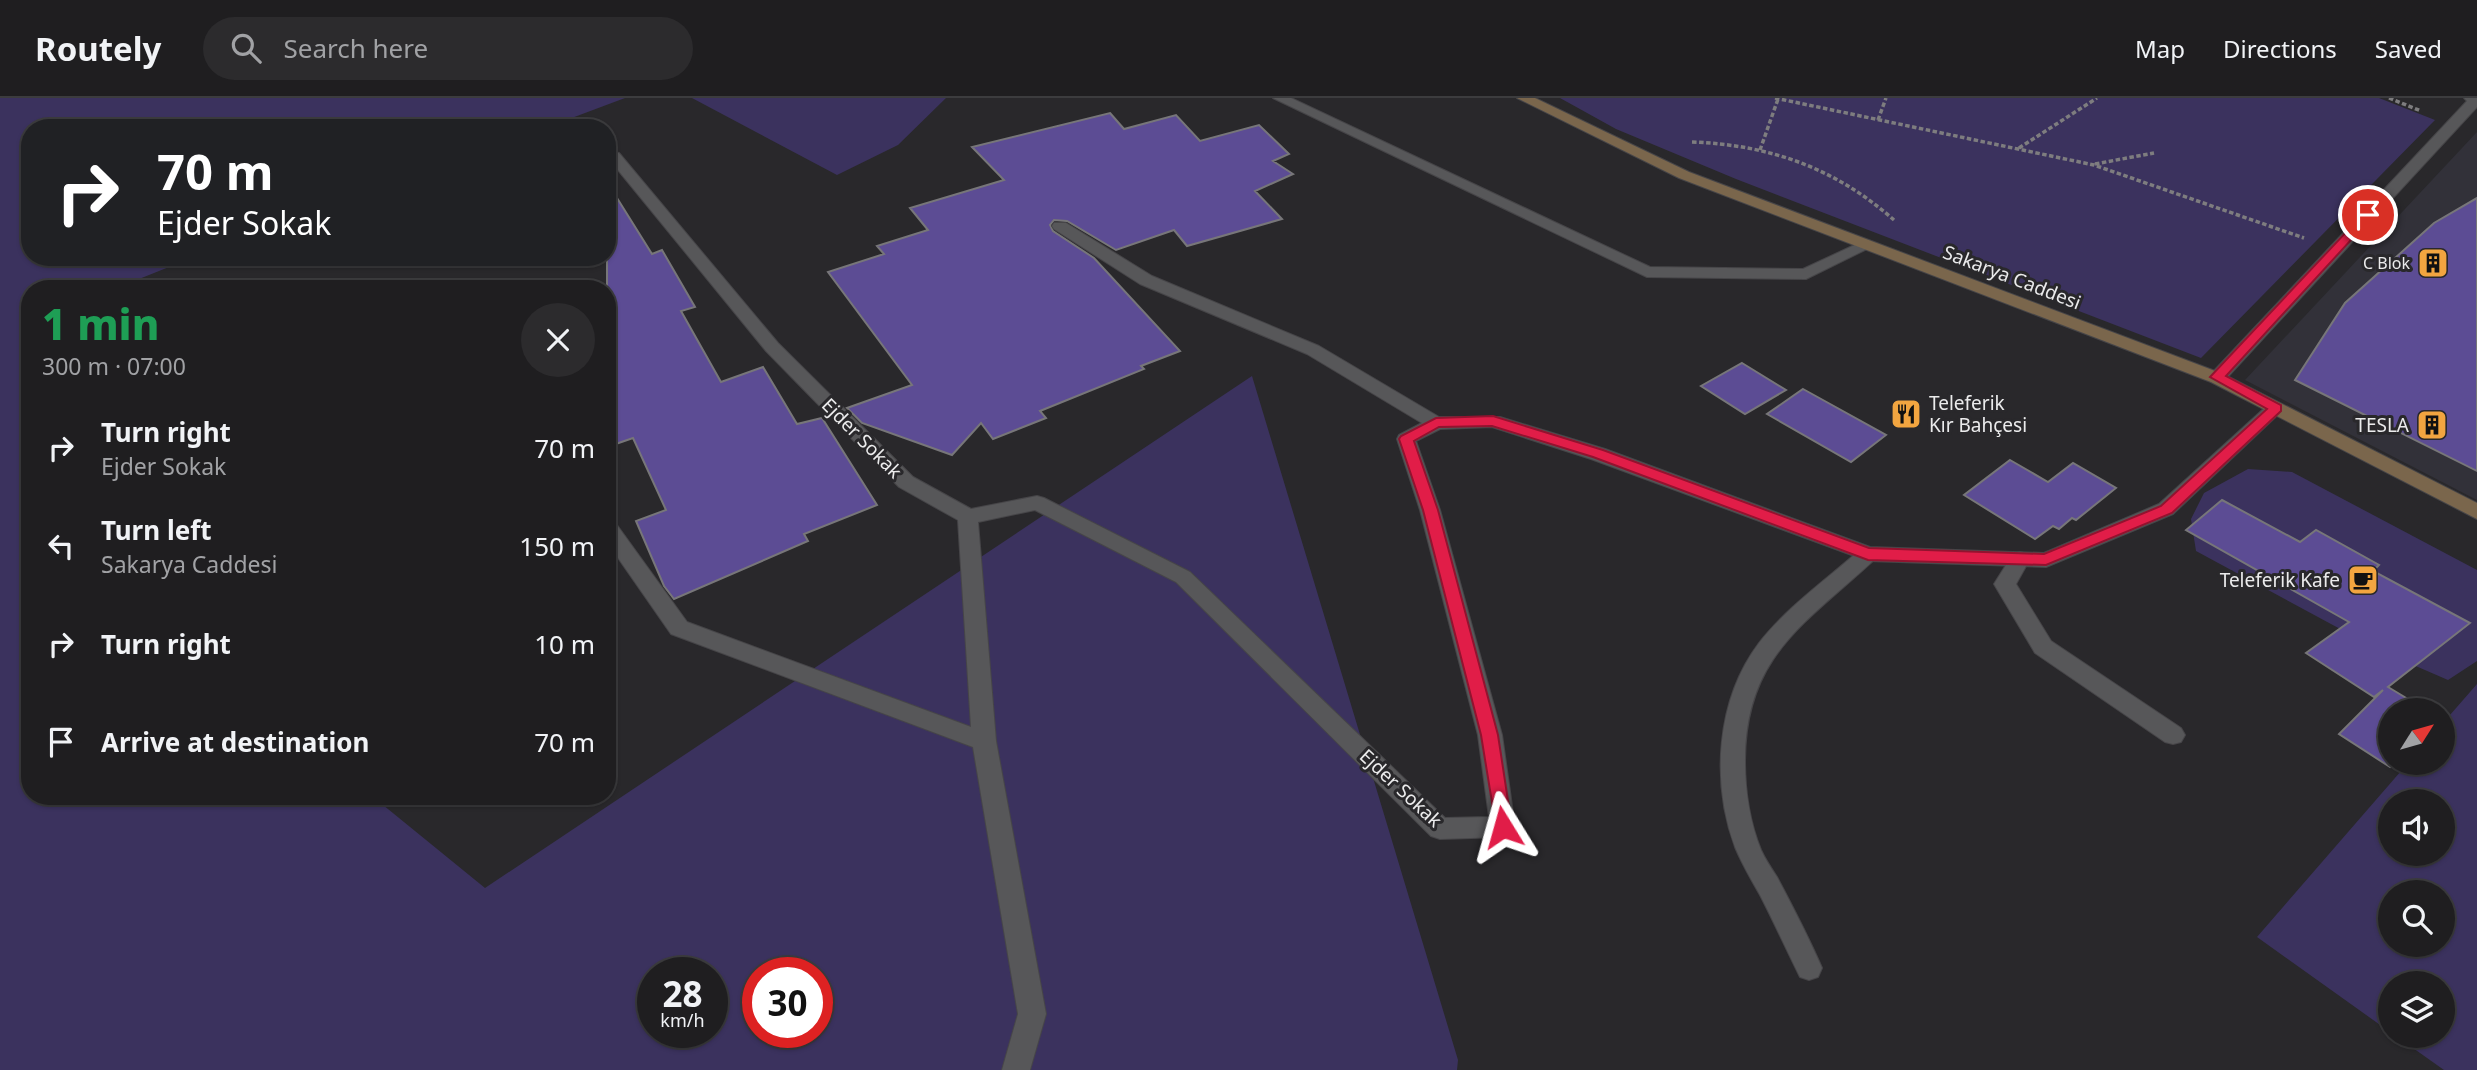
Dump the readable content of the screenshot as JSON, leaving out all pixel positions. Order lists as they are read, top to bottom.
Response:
{
  "streets": {
    "main road": ["Sakarya Caddesi"],
    "street": ["Ejder Sokak"]
  },
  "crossings": [
    ["Sakarya Caddesi", "Ejder Sokak"]
  ],
  "places": {
    "building": ["C Blok", "TESLA"],
    "restaurant": ["Teleferik Kır Bahçesi"],
    "cafe": ["Teleferik Kafe"]
  },
  "north": "top right",
  "page": {
    "header": "Routely",
    "search": "Search here",
    "nav": ["Map", "Directions", "Saved"],
    "turn": ["70 m", "Ejder Sokak"],
    "heading": ["1 min", "300 m · 07:00"],
    "list": [
      {
        "name": "Turn right",
        "note": "Ejder Sokak",
        "value": "70 m"
      },
      {
        "name": "Turn left",
        "note": "Sakarya Caddesi",
        "value": "150 m"
      },
      {
        "name": "Turn right",
        "value": "10 m"
      },
      {
        "name": "Arrive at destination",
        "value": "70 m"
      }
    ],
    "speed": "28 km/h",
    "limit": "30"
  }
}
